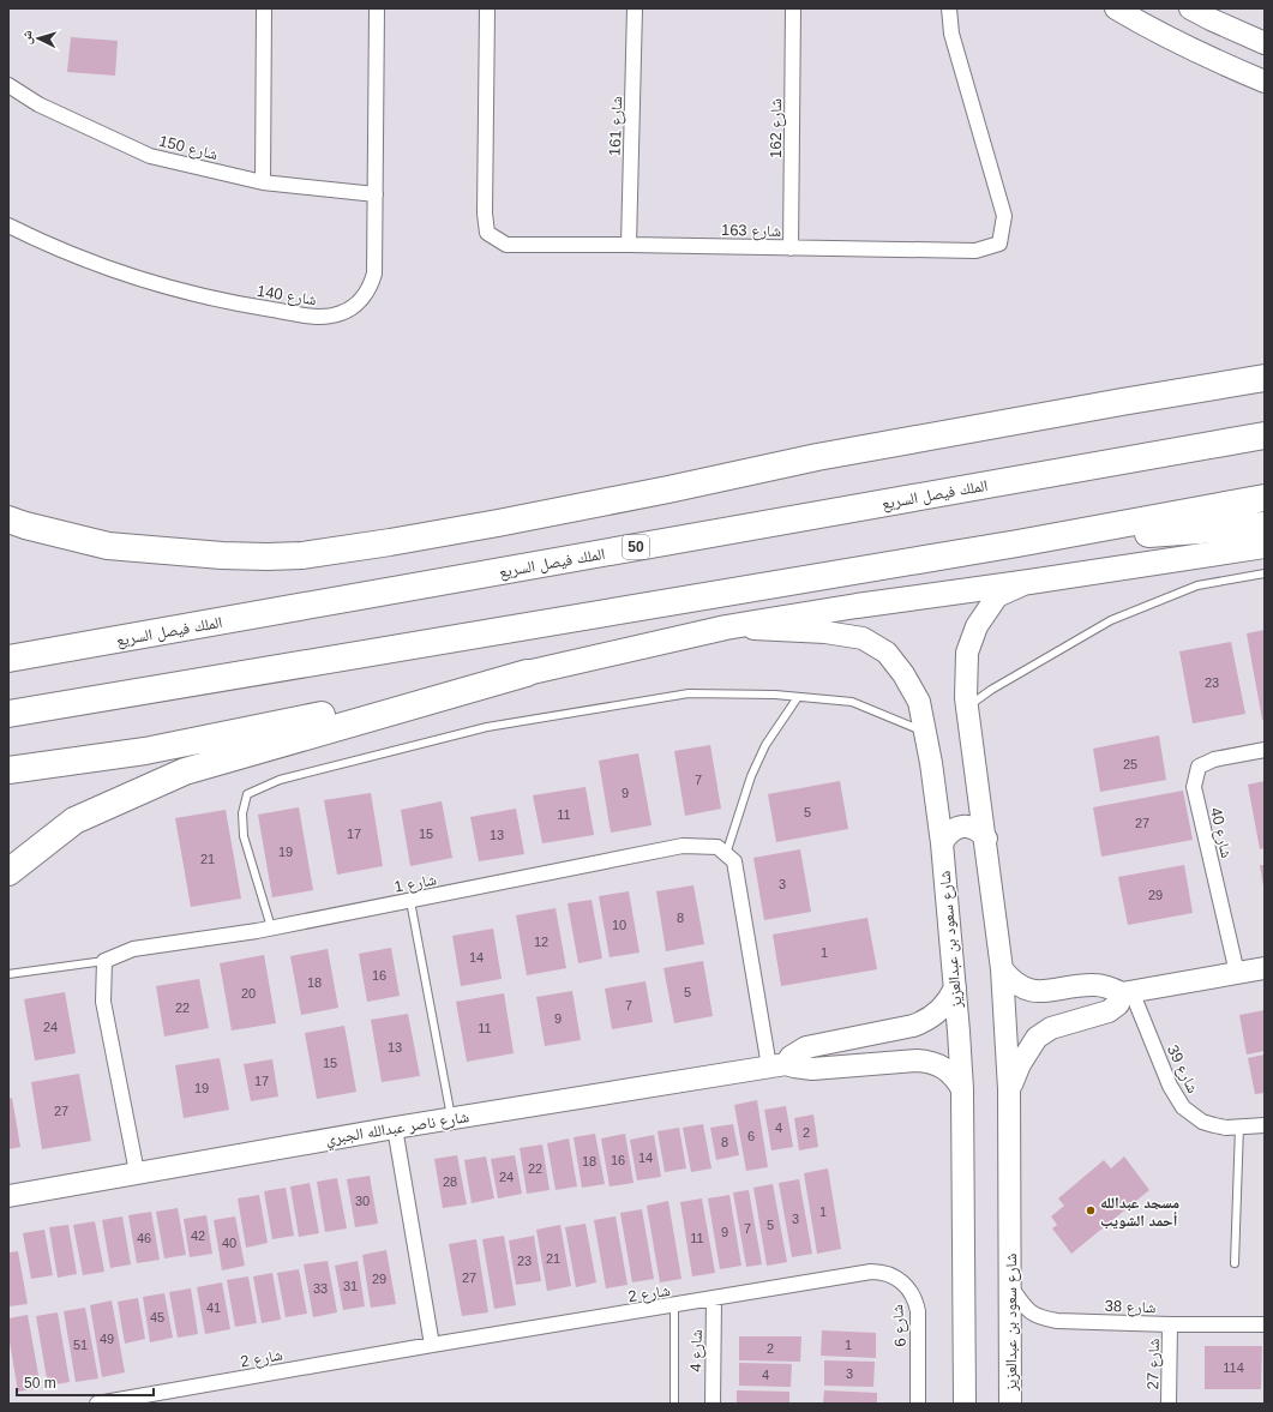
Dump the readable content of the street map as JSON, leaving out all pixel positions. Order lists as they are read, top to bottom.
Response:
{
  "streets": {
    "highway": ["الملك فيصل السريع", "50"],
    "main road": ["شارع سعود بن عبدالعزيز", "شارع ناصر عبدالله الجبري"],
    "street": [
      "شارع 161",
      "شارع 162",
      "شارع 150",
      "شارع 163",
      "شارع 140",
      "شارع 40",
      "شارع 1",
      "شارع 39",
      "شارع 2",
      "شارع 38",
      "شارع 6",
      "شارع 4",
      "شارع 27"
    ]
  },
  "crossings": [
    ["شارع 161", "شارع 163"],
    ["شارع 162", "شارع 163"],
    ["شارع 150", "شارع 140"],
    ["شارع سعود بن عبدالعزيز", "شارع ناصر عبدالله الجبري"],
    ["شارع سعود بن عبدالعزيز", "شارع 38"],
    ["شارع 2", "شارع 6"],
    ["شارع 2", "شارع 4"],
    ["شارع 38", "شارع 27"]
  ],
  "places": ["مسجد عبدالله أحمد الشويب"],
  "house_numbers": [
    "23",
    "25",
    "7",
    "9",
    "5",
    "11",
    "27",
    "17",
    "15",
    "13",
    "19",
    "21",
    "3",
    "29",
    "8",
    "10",
    "12",
    "1",
    "14",
    "16",
    "18",
    "5",
    "20",
    "7",
    "22",
    "9",
    "24",
    "11",
    "13",
    "15",
    "17",
    "19",
    "27",
    "4",
    "2",
    "6",
    "8",
    "14",
    "16",
    "18",
    "22",
    "24",
    "28",
    "30",
    "1",
    "3",
    "5",
    "7",
    "9",
    "42",
    "46",
    "11",
    "40",
    "21",
    "23",
    "27",
    "29",
    "31",
    "33",
    "41",
    "45",
    "49",
    "51",
    "1",
    "2",
    "114",
    "3",
    "4"
  ],
  "scale_bar": "50 m",
  "north": "left"
}
